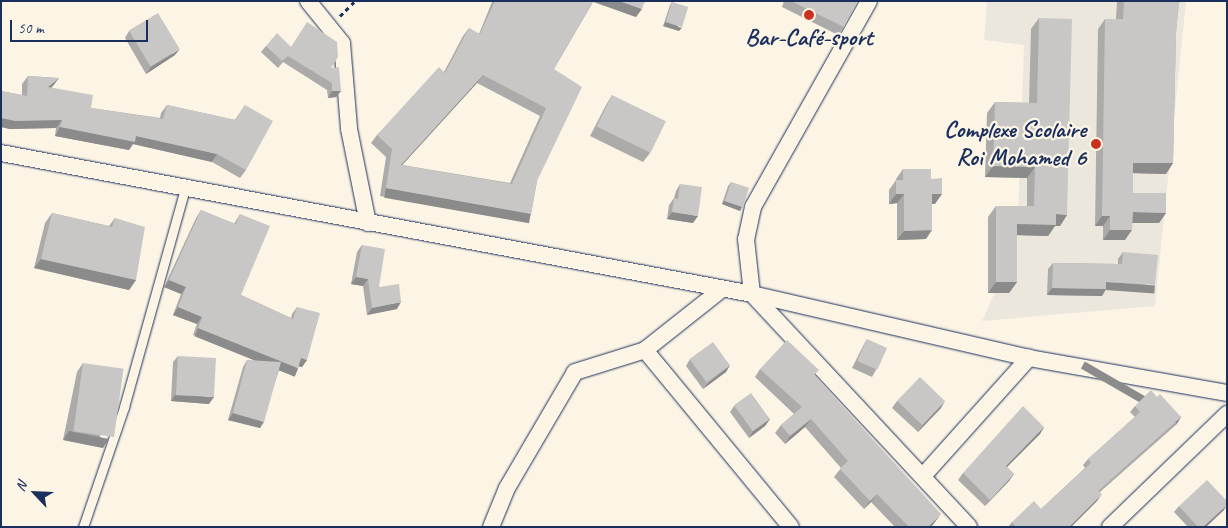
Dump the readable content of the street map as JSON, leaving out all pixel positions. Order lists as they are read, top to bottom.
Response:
{
  "places": ["Bar-Café-sport", "Complexe Scolaire Roi Mohamed 6"],
  "scale_bar": "50 m",
  "north": "top left"
}
